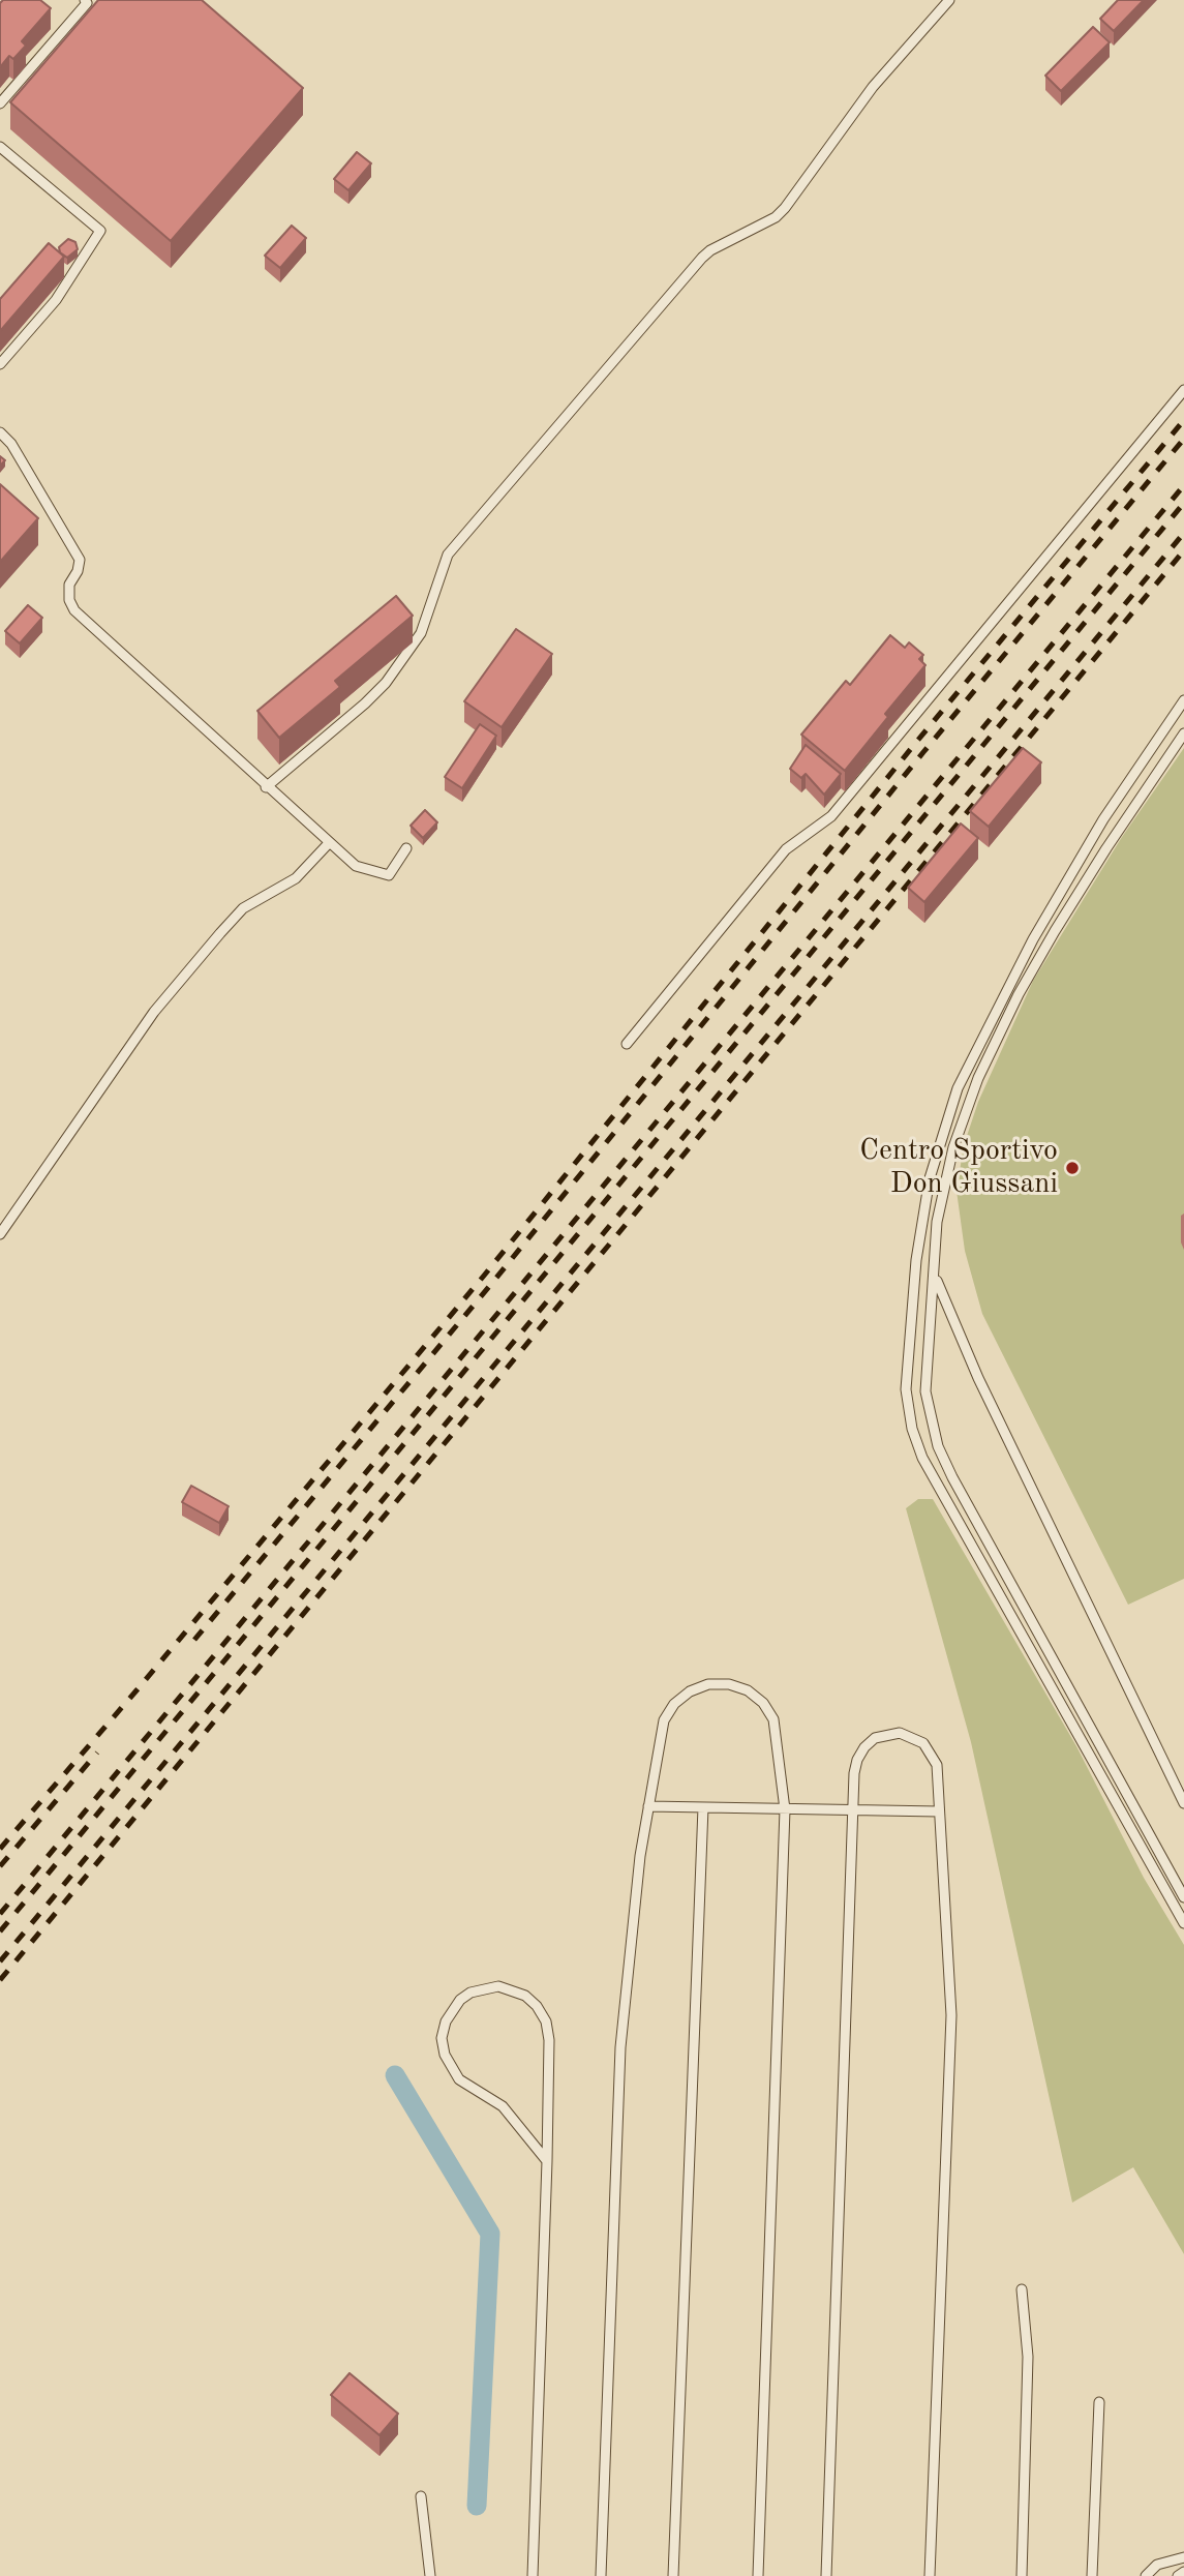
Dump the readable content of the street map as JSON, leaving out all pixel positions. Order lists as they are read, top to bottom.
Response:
{
  "places": ["Centro Sportivo Don Giussani"]
}
